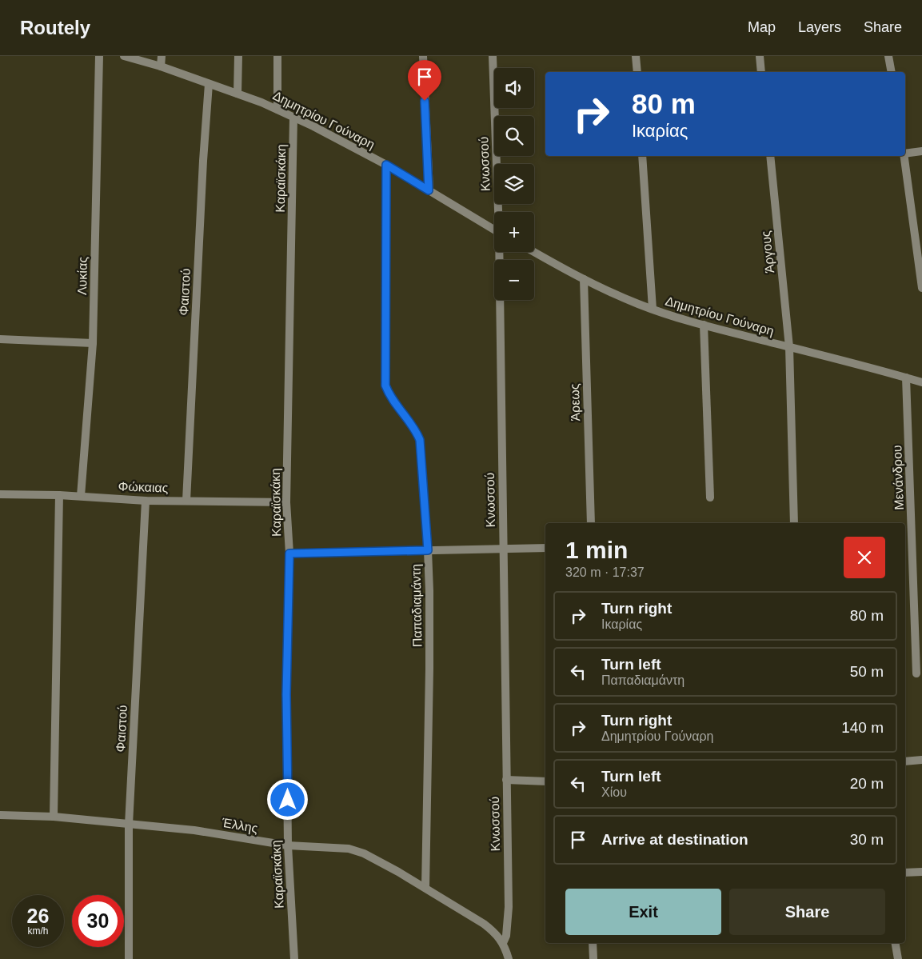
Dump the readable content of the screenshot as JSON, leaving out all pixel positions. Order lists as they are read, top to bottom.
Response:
{
  "streets": {
    "street": [
      "Δημητρίου Γούναρη",
      "Κνωσσού",
      "Καραϊσκάκη",
      "Άργους",
      "Λυκίας",
      "Φαιστού",
      "Άρεως",
      "Μενάνδρου",
      "Φώκαιας",
      "Παπαδιαμάντη",
      "Έλλης"
    ]
  },
  "crossings": [
    ["Δημητρίου Γούναρη", "Καραϊσκάκη"],
    ["Δημητρίου Γούναρη", "Άργους"],
    ["Δημητρίου Γούναρη", "Φαιστού"],
    ["Δημητρίου Γούναρη", "Άρεως"],
    ["Δημητρίου Γούναρη", "Μενάνδρου"],
    ["Δημητρίου Γούναρη", "Παπαδιαμάντη"],
    ["Κνωσσού", "Έλλης"],
    ["Καραϊσκάκη", "Φώκαιας"],
    ["Καραϊσκάκη", "Έλλης"],
    ["Λυκίας", "Φώκαιας"],
    ["Φαιστού", "Φώκαιας"],
    ["Φαιστού", "Έλλης"],
    ["Παπαδιαμάντη", "Έλλης"]
  ],
  "page": {
    "header": "Routely",
    "nav": ["Map", "Layers", "Share"],
    "map_buttons": ["+", "−"],
    "turn": ["80 m", "Ικαρίας"],
    "heading": ["1 min", "320 m · 17:37"],
    "list": [
      {
        "name": "Turn right",
        "note": "Ικαρίας",
        "value": "80 m"
      },
      {
        "name": "Turn left",
        "note": "Παπαδιαμάντη",
        "value": "50 m"
      },
      {
        "name": "Turn right",
        "note": "Δημητρίου Γούναρη",
        "value": "140 m"
      },
      {
        "name": "Turn left",
        "note": "Χίου",
        "value": "20 m"
      },
      {
        "name": "Arrive at destination",
        "value": "30 m"
      }
    ],
    "buttons": ["Exit", "Share"],
    "speed": "26 km/h",
    "limit": "30"
  }
}
